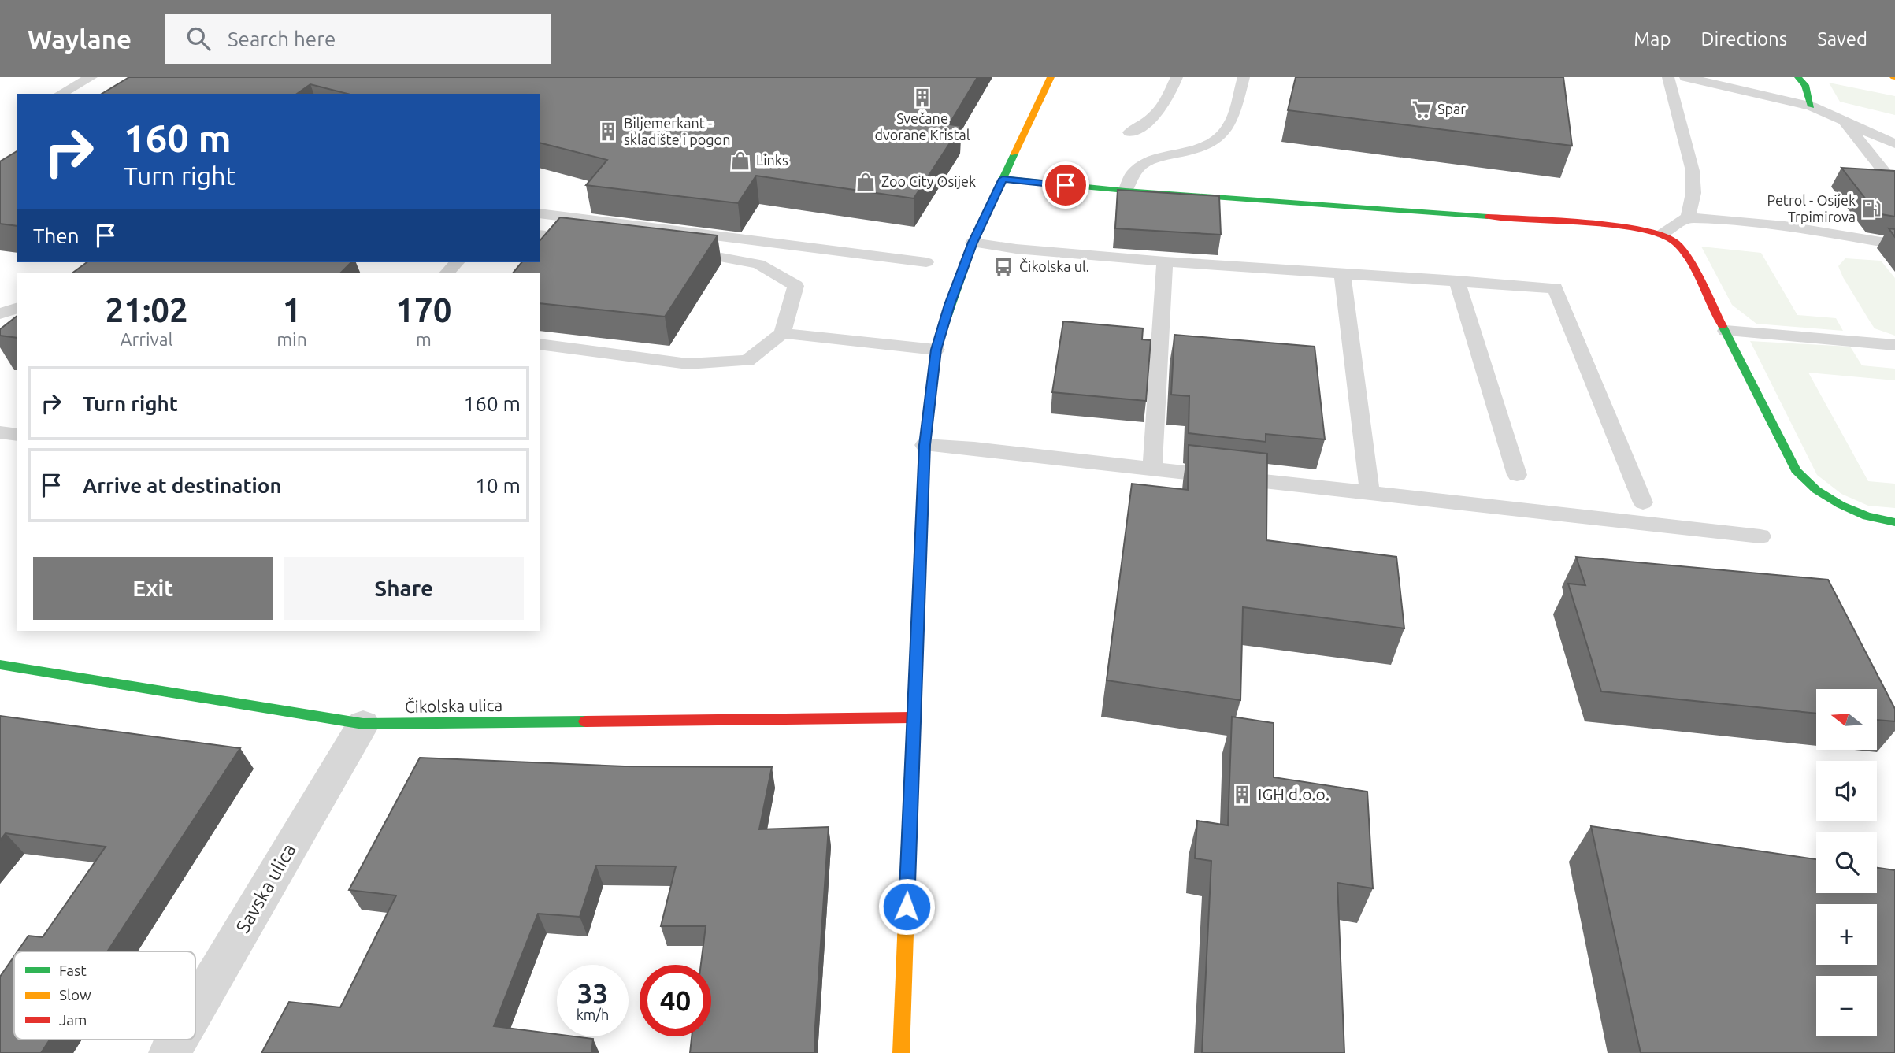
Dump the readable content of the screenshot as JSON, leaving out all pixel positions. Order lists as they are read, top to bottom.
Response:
{
  "streets": {
    "street": ["Čikolska ulica", "Savska ulica"]
  },
  "crossings": [
    ["Čikolska ulica", "Savska ulica"]
  ],
  "places": {
    "building": ["Svečane dvorane Kristal", "Biljemerkant - skladište i pogon", "IGH d.o.o."],
    "supermarket": ["Spar"],
    "shop": ["Links", "Zoo City Osijek"],
    "fuel station": ["Petrol - Osijek Trpimirova"],
    "bus stop": ["Čikolska ul."]
  },
  "legend": ["Fast", "Slow", "Jam"],
  "north": "left",
  "page": {
    "header": "Waylane",
    "search": "Search here",
    "nav": ["Map", "Directions", "Saved"],
    "turn": ["160 m", "Turn right"],
    "then": "Then",
    "eta": [
      "21:02",
      "Arrival",
      "1",
      "min",
      "170",
      "m"
    ],
    "list": [
      {
        "name": "Turn right",
        "value": "160 m"
      },
      {
        "name": "Arrive at destination",
        "value": "10 m"
      }
    ],
    "buttons": ["Exit", "Share"],
    "map_buttons": ["+", "−"],
    "speed": "33 km/h",
    "limit": "40"
  }
}
